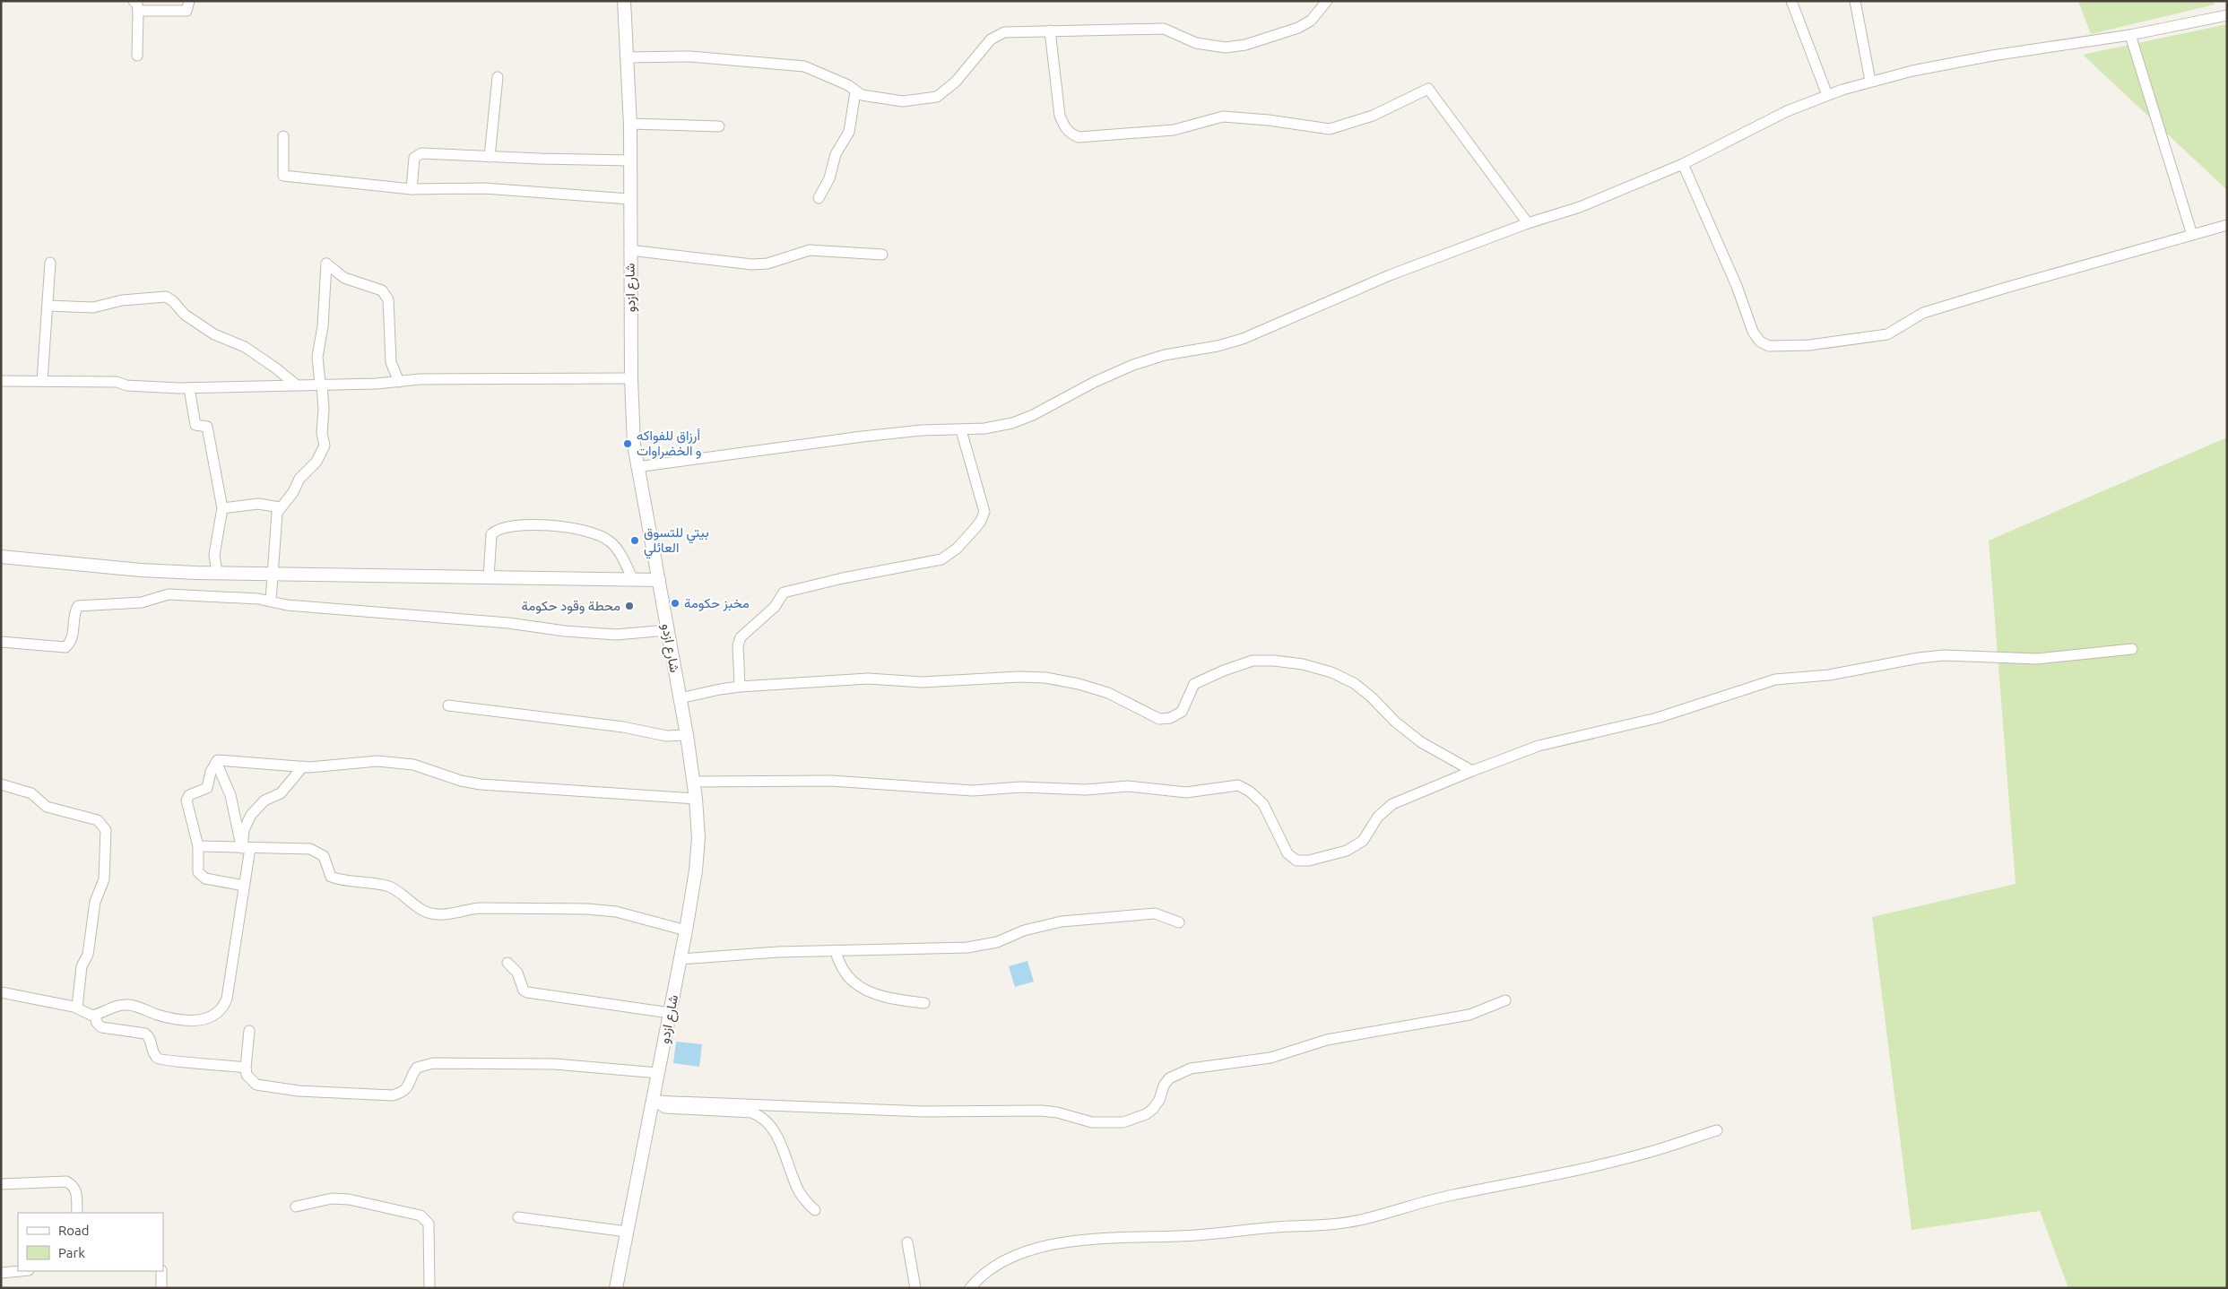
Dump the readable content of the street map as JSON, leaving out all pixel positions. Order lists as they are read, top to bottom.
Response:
{
  "streets": {
    "street": ["شارع ازدو"]
  },
  "places": [
    "أرزاق للفواكه و الخضراوات",
    "بيتي للتسوق العائلي",
    "مخبز حكومة",
    "محطة وقود حكومة"
  ],
  "legend": ["Road", "Park"]
}
